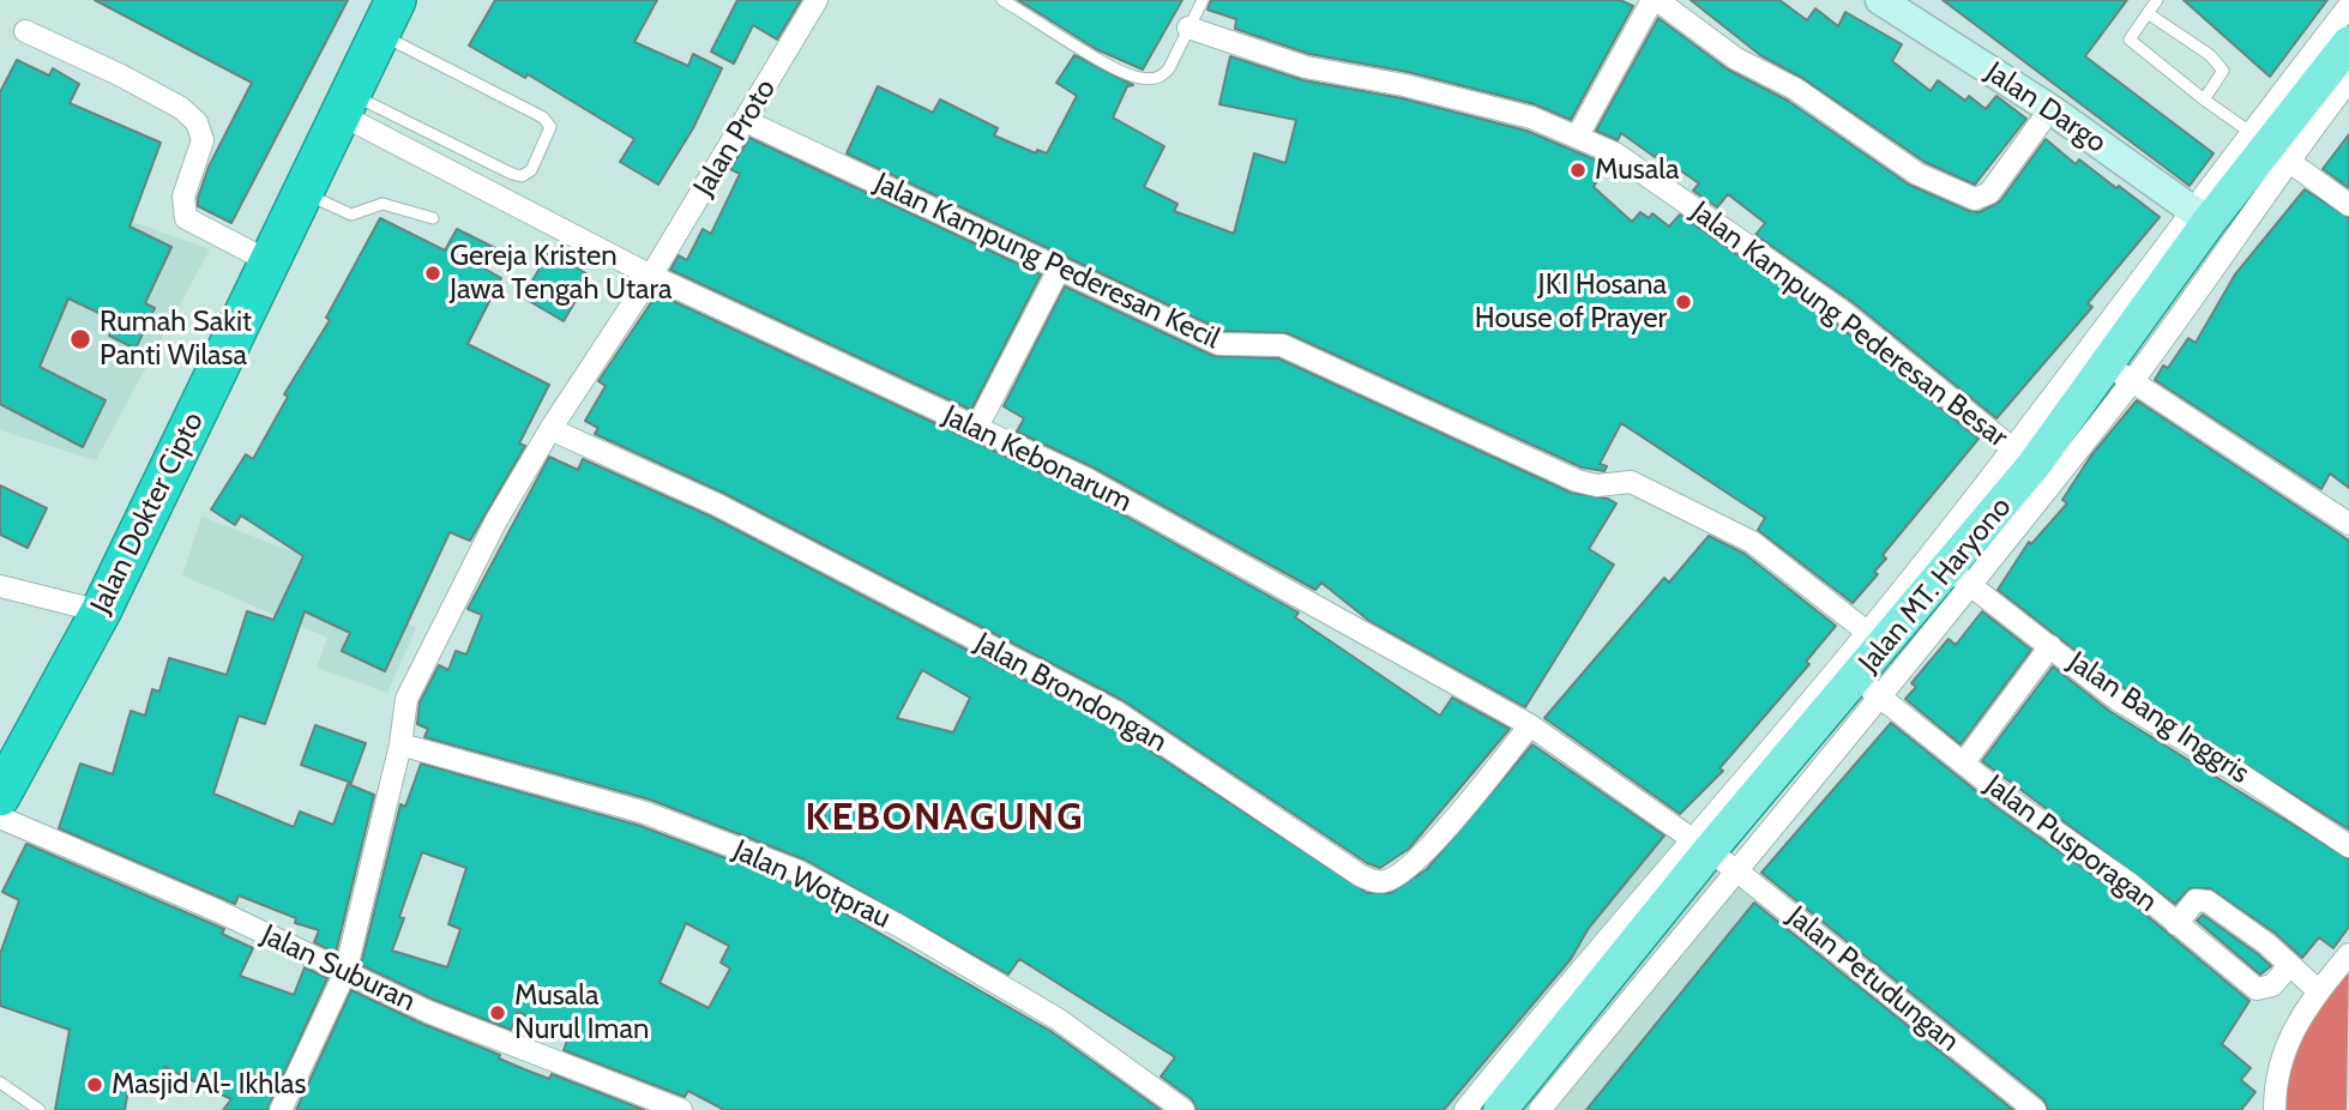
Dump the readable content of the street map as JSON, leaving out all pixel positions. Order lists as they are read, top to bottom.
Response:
{
  "streets": {
    "highway": ["Jalan Dokter Cipto"],
    "main road": ["Jalan MT. Haryono"],
    "street": [
      "Jalan Dargo",
      "Jalan Proto",
      "Jalan Kampung Pederesan Kecil",
      "Jalan Kampung Pederesan Besar",
      "Jalan Kebonarum",
      "Jalan Brondongan",
      "Jalan Bang Inggris",
      "Jalan Pusporagan",
      "Jalan Wotprau",
      "Jalan Suburan",
      "Jalan Petudungan"
    ]
  },
  "crossings": [
    ["Jalan Dargo", "Jalan MT. Haryono"],
    ["Jalan Proto", "Jalan Kampung Pederesan Kecil"],
    ["Jalan Proto", "Jalan Kebonarum"],
    ["Jalan Proto", "Jalan Brondongan"],
    ["Jalan Proto", "Jalan Wotprau"],
    ["Jalan Proto", "Jalan Suburan"],
    ["Jalan Kampung Pederesan Kecil", "Jalan MT. Haryono"],
    ["Jalan Kampung Pederesan Besar", "Jalan MT. Haryono"],
    ["Jalan Kebonarum", "Jalan Dokter Cipto"],
    ["Jalan Kebonarum", "Jalan MT. Haryono"],
    ["Jalan Kebonarum", "Jalan Brondongan"],
    ["Jalan Kebonarum", "Jalan Petudungan"],
    ["Jalan MT. Haryono", "Jalan Bang Inggris"],
    ["Jalan MT. Haryono", "Jalan Pusporagan"],
    ["Jalan MT. Haryono", "Jalan Petudungan"],
    ["Jalan Bang Inggris", "Jalan Pusporagan"]
  ],
  "districts": ["KEBONAGUNG"],
  "places": [
    "Musala",
    "Gereja Kristen Jawa Tengah Utara",
    "JKI Hosana House of Prayer",
    "Rumah Sakit Panti Wilasa",
    "Musala Nurul Iman",
    "Masjid Al- Ikhlas"
  ]
}
